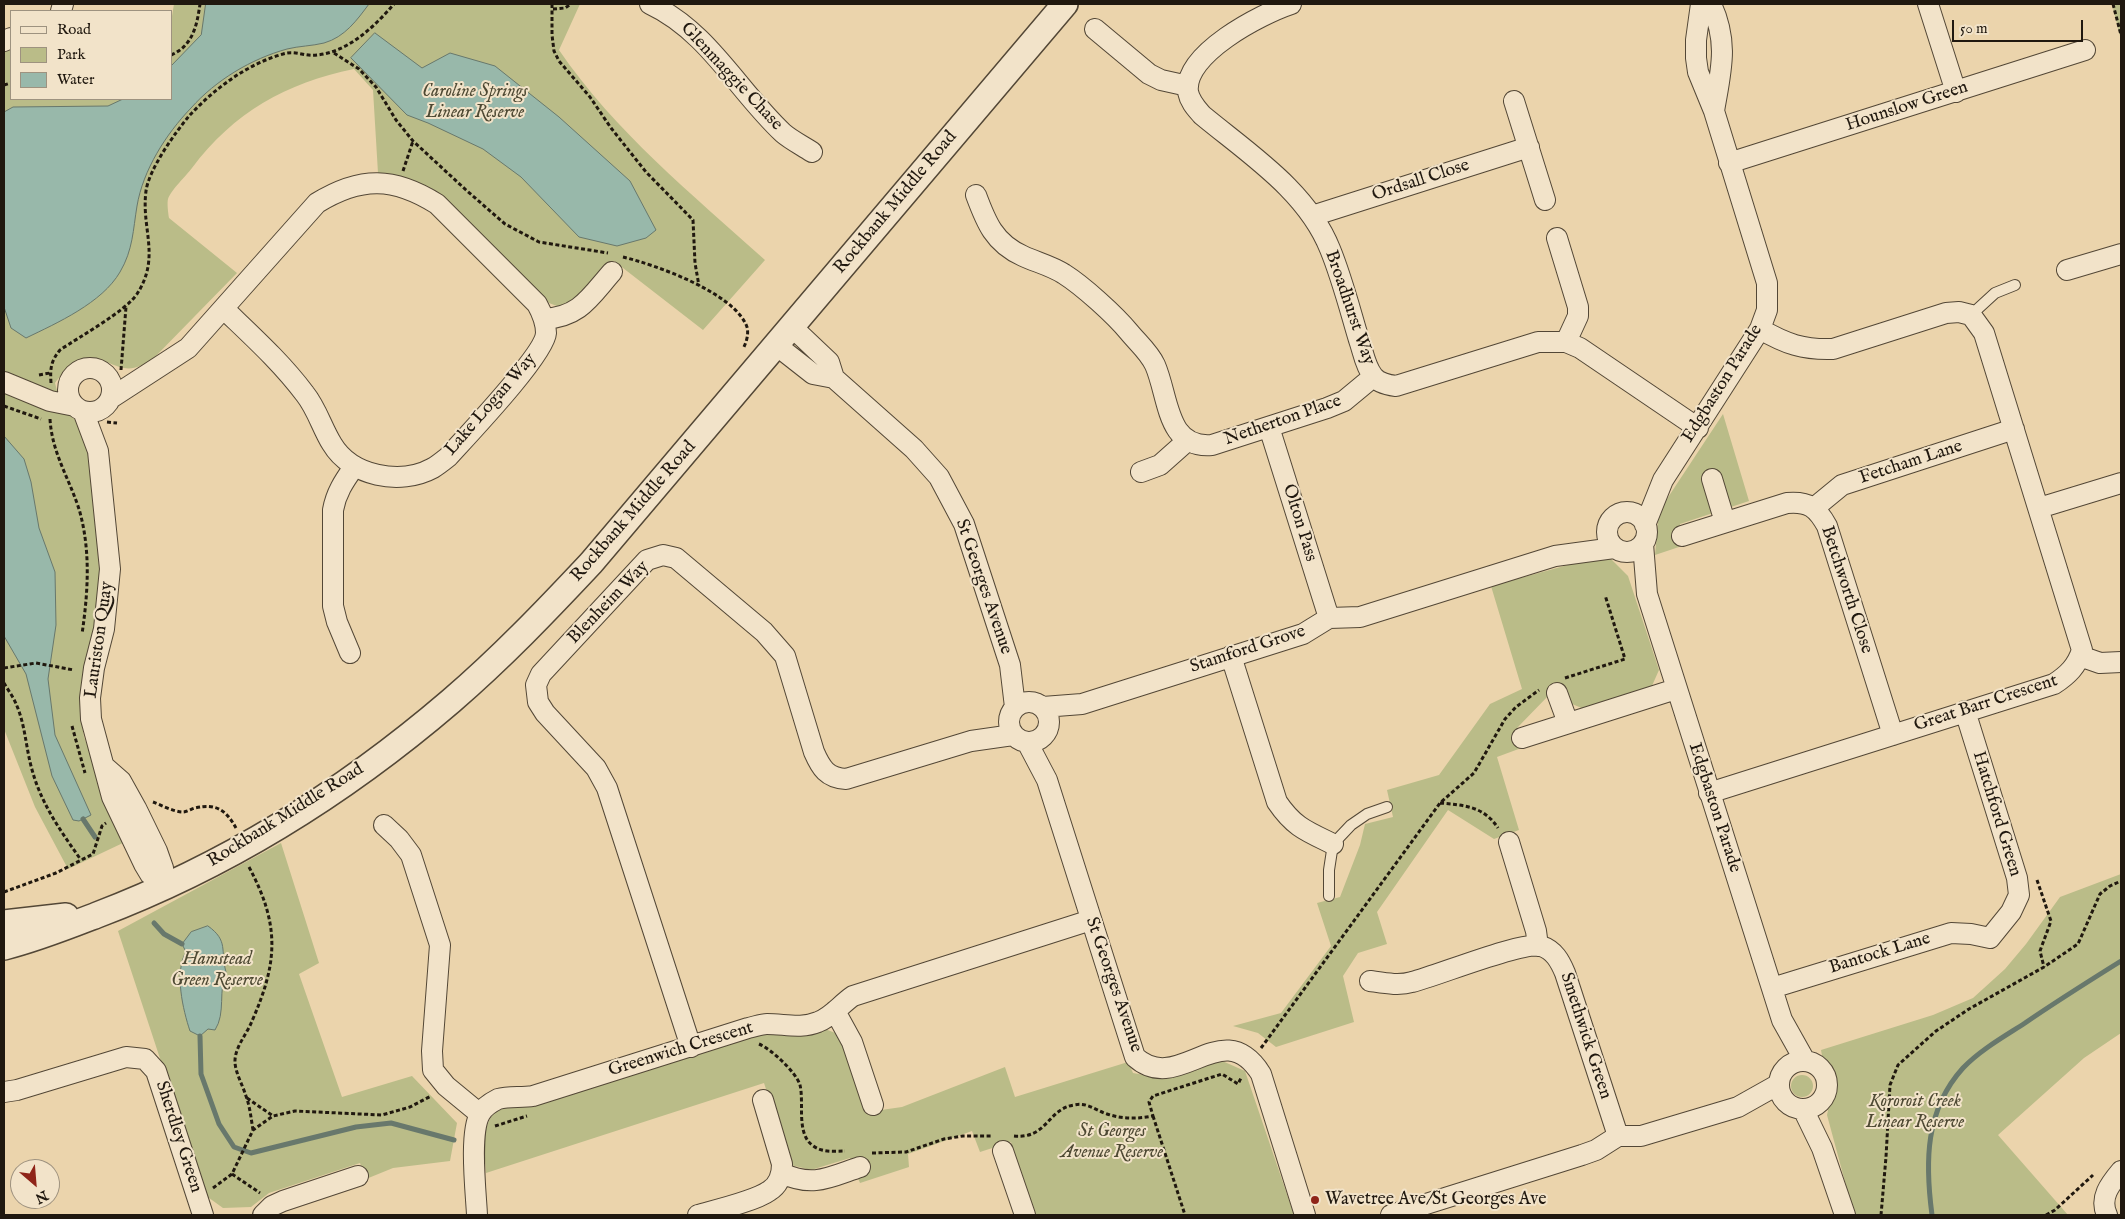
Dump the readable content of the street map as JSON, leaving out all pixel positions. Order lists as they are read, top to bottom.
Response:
{
  "streets": {
    "street": [
      "Glenmaggie Chase",
      "Hounslow Green",
      "Ordsall Close",
      "Rockbank Middle Road",
      "Broadhurst Way",
      "Edgbaston Parade",
      "Lake Logan Way",
      "Netherton Place",
      "Fetcham Lane",
      "Olton Pass",
      "St Georges Avenue",
      "Betchworth Close",
      "Blenheim Way",
      "Lauriston Quay",
      "Stamford Grove",
      "Great Barr Crescent",
      "Hatchford Green",
      "Bantock Lane",
      "Smethwick Green",
      "Greenwich Crescent",
      "Sherdley Green"
    ]
  },
  "crossings": [
    ["Hounslow Green", "Edgbaston Parade"],
    ["Ordsall Close", "Broadhurst Way"],
    ["Rockbank Middle Road", "St Georges Avenue"],
    ["Rockbank Middle Road", "Lauriston Quay"],
    ["Broadhurst Way", "Edgbaston Parade"],
    ["Broadhurst Way", "Netherton Place"],
    ["Edgbaston Parade", "Great Barr Crescent"],
    ["Edgbaston Parade", "Bantock Lane"],
    ["Netherton Place", "Olton Pass"],
    ["Fetcham Lane", "Betchworth Close"],
    ["Olton Pass", "Stamford Grove"],
    ["St Georges Avenue", "Blenheim Way"],
    ["St Georges Avenue", "Stamford Grove"],
    ["St Georges Avenue", "Greenwich Crescent"],
    ["Betchworth Close", "Great Barr Crescent"],
    ["Blenheim Way", "Stamford Grove"],
    ["Blenheim Way", "Greenwich Crescent"],
    ["Great Barr Crescent", "Hatchford Green"],
    ["Hatchford Green", "Bantock Lane"]
  ],
  "parks": [
    "Caroline Springs Linear Reserve",
    "Hamstead Green Reserve",
    "Kororoit Creek Linear Reserve",
    "St Georges Avenue Reserve"
  ],
  "places": ["Wavetree Ave/St Georges Ave"],
  "legend": ["Road", "Park", "Water"],
  "scale_bar": "50 m",
  "north": "bottom right"
}
